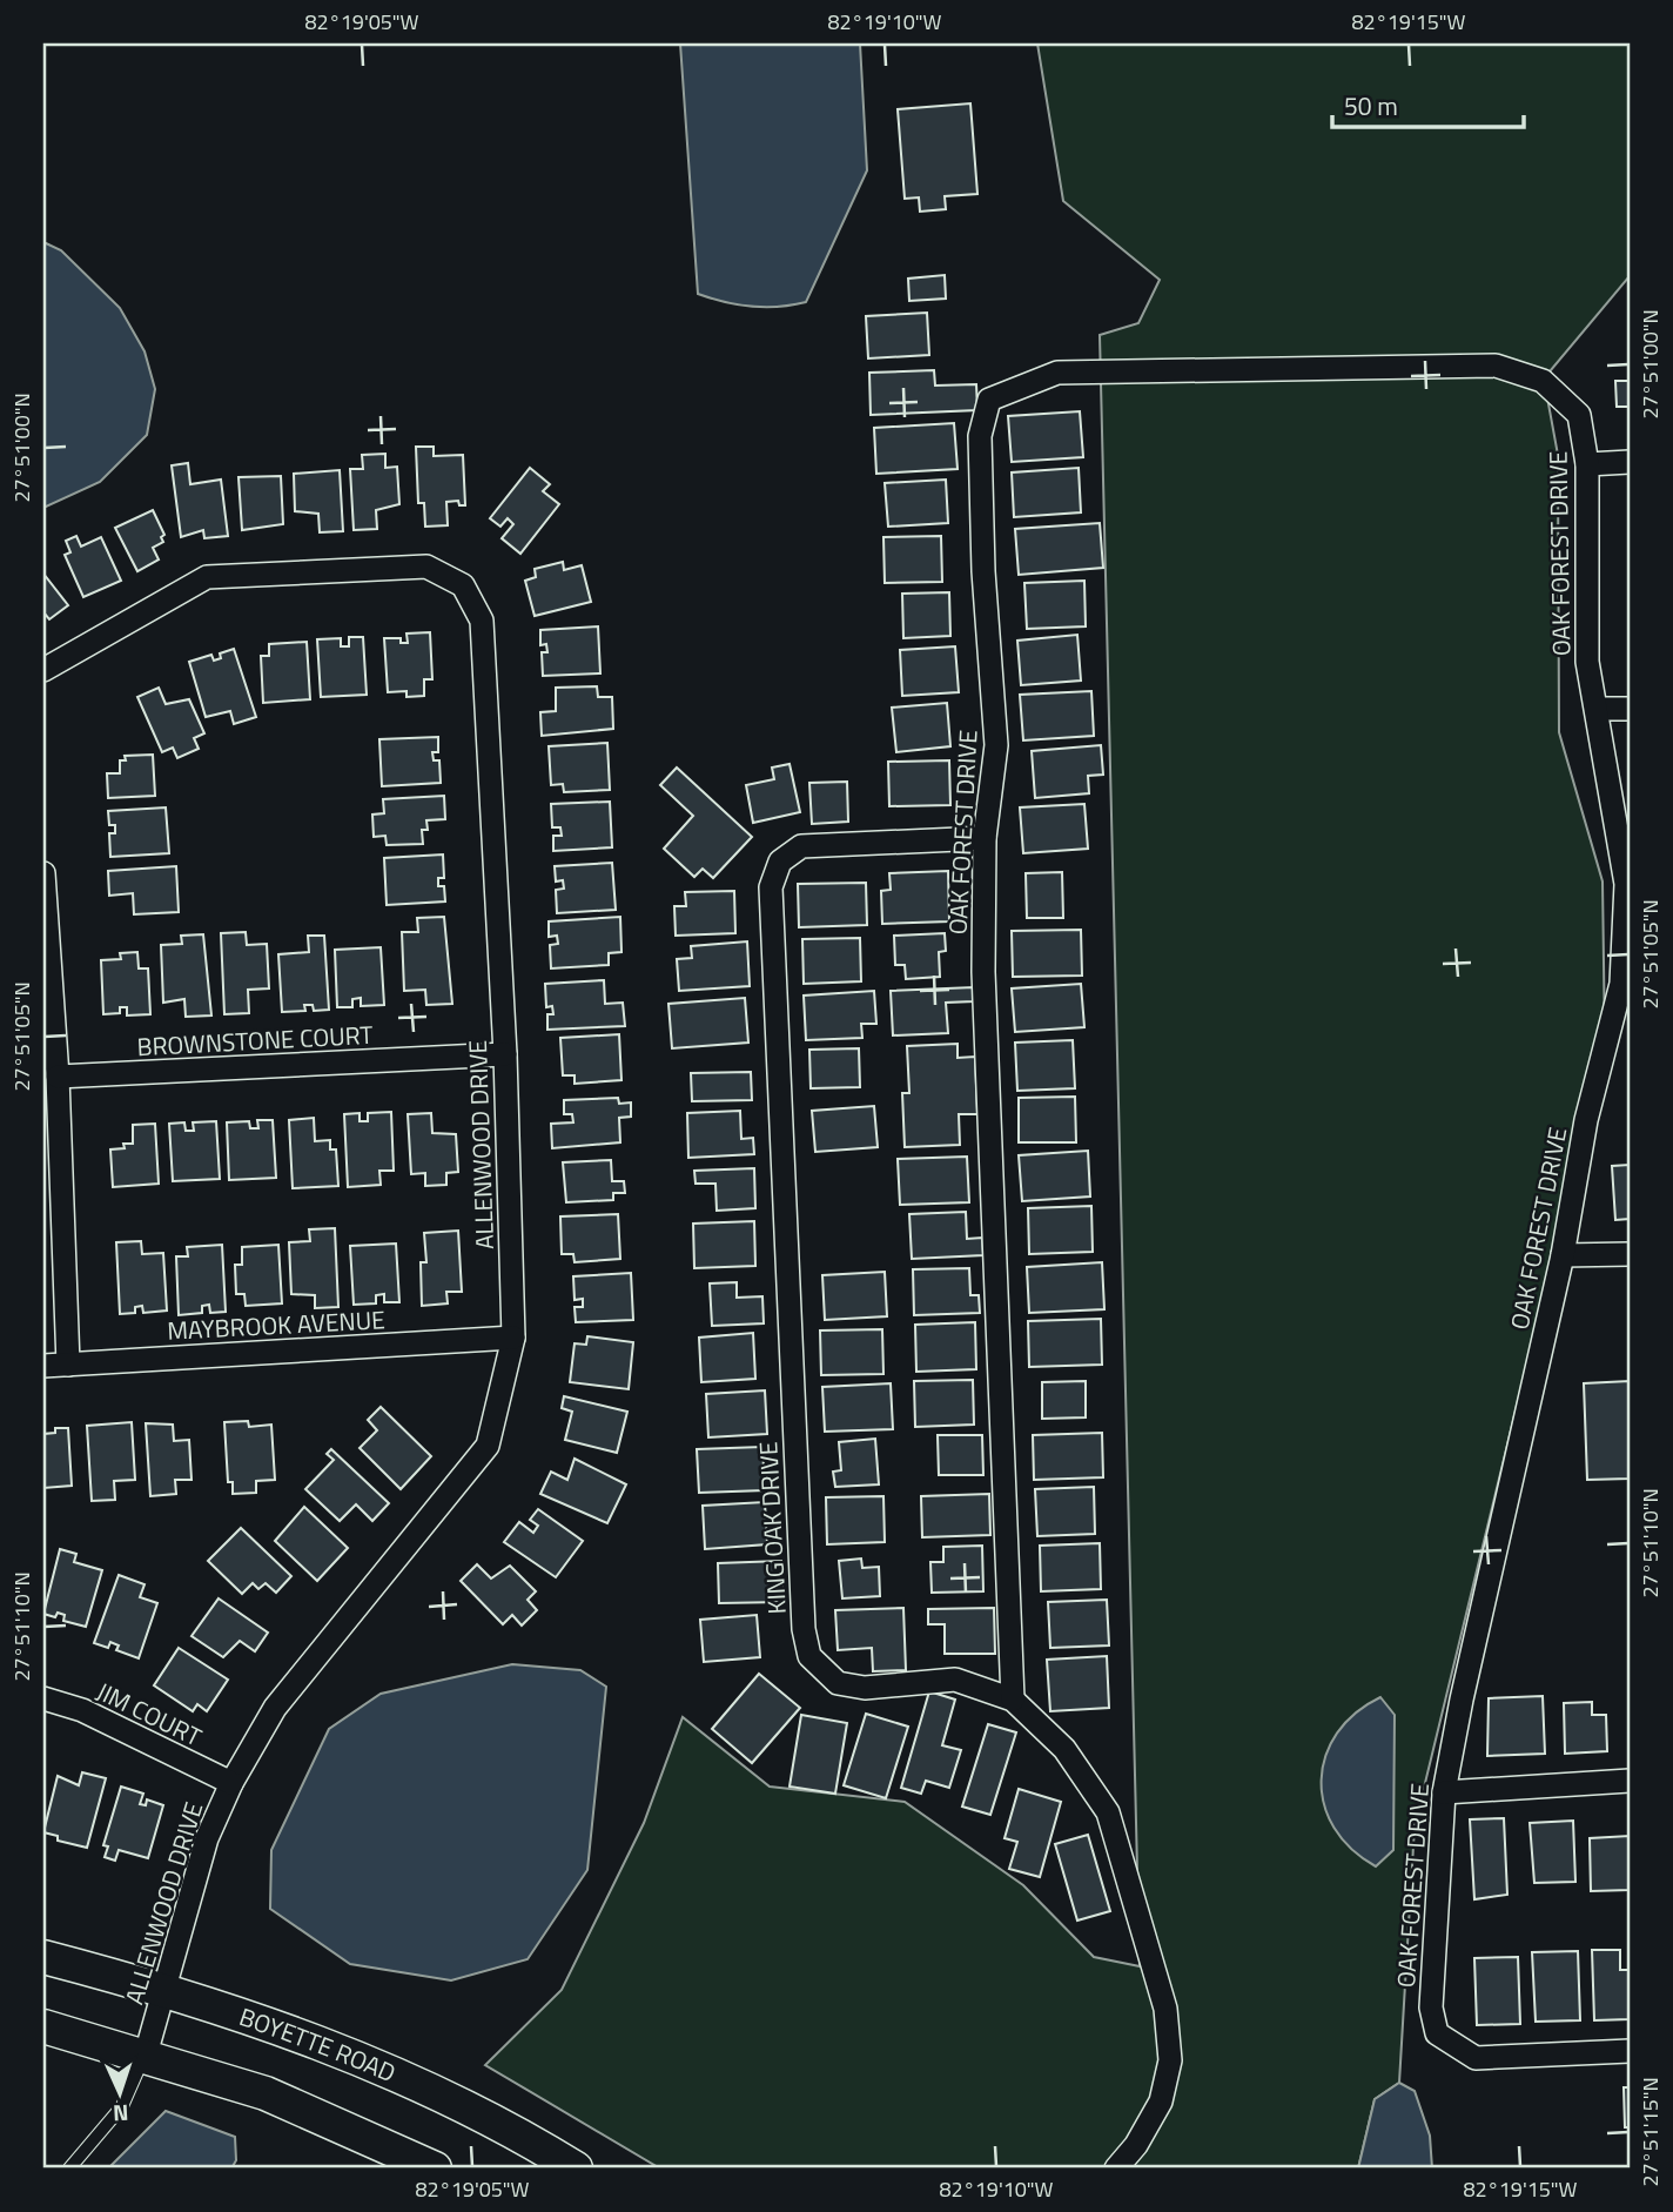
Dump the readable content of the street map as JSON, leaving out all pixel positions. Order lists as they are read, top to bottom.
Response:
{
  "streets": {
    "main road": ["BOYETTE ROAD"],
    "street": [
      "OAK FOREST DRIVE",
      "BROWNSTONE COURT",
      "ALLENWOOD DRIVE",
      "MAYBROOK AVENUE",
      "KING OAK DRIVE",
      "JIM COURT"
    ]
  },
  "crossings": [
    ["OAK FOREST DRIVE", "KING OAK DRIVE"],
    ["BROWNSTONE COURT", "ALLENWOOD DRIVE"],
    ["ALLENWOOD DRIVE", "MAYBROOK AVENUE"],
    ["ALLENWOOD DRIVE", "JIM COURT"],
    ["ALLENWOOD DRIVE", "BOYETTE ROAD"]
  ],
  "scale_bar": "50 m",
  "north": "bottom",
  "coordinates": [
    "82°19'05\"W",
    "82°19'10\"W",
    "82°19'15\"W",
    "27°51'00\"N",
    "27°51'05\"N",
    "27°51'10\"N",
    "27°51'15\"N"
  ]
}
